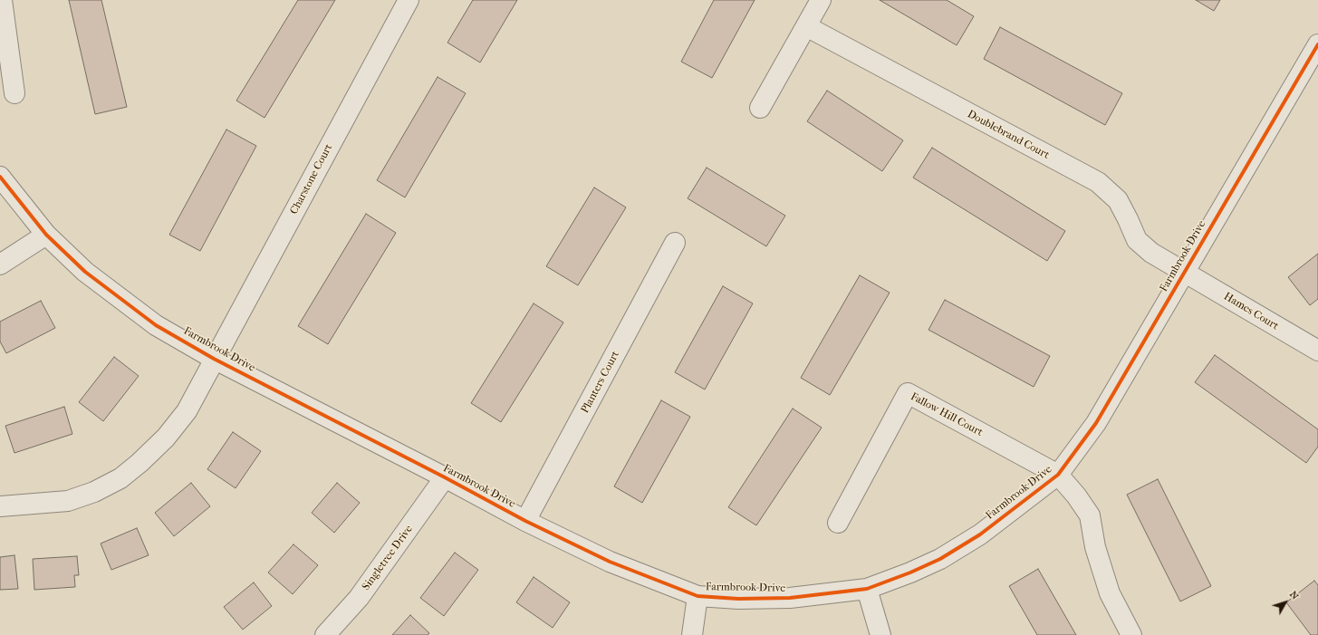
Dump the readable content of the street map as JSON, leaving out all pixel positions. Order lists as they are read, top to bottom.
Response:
{
  "streets": {
    "street": [
      "Doublebrand Court",
      "Charstone Court",
      "Farmbrook Drive",
      "Hames Court",
      "Planters Court",
      "Fallow Hill Court",
      "Singletree Drive"
    ]
  },
  "crossings": [
    ["Doublebrand Court", "Farmbrook Drive"],
    ["Doublebrand Court", "Hames Court"],
    ["Charstone Court", "Farmbrook Drive"],
    ["Farmbrook Drive", "Hames Court"],
    ["Farmbrook Drive", "Planters Court"],
    ["Farmbrook Drive", "Fallow Hill Court"],
    ["Farmbrook Drive", "Singletree Drive"]
  ],
  "north": "top right"
}
